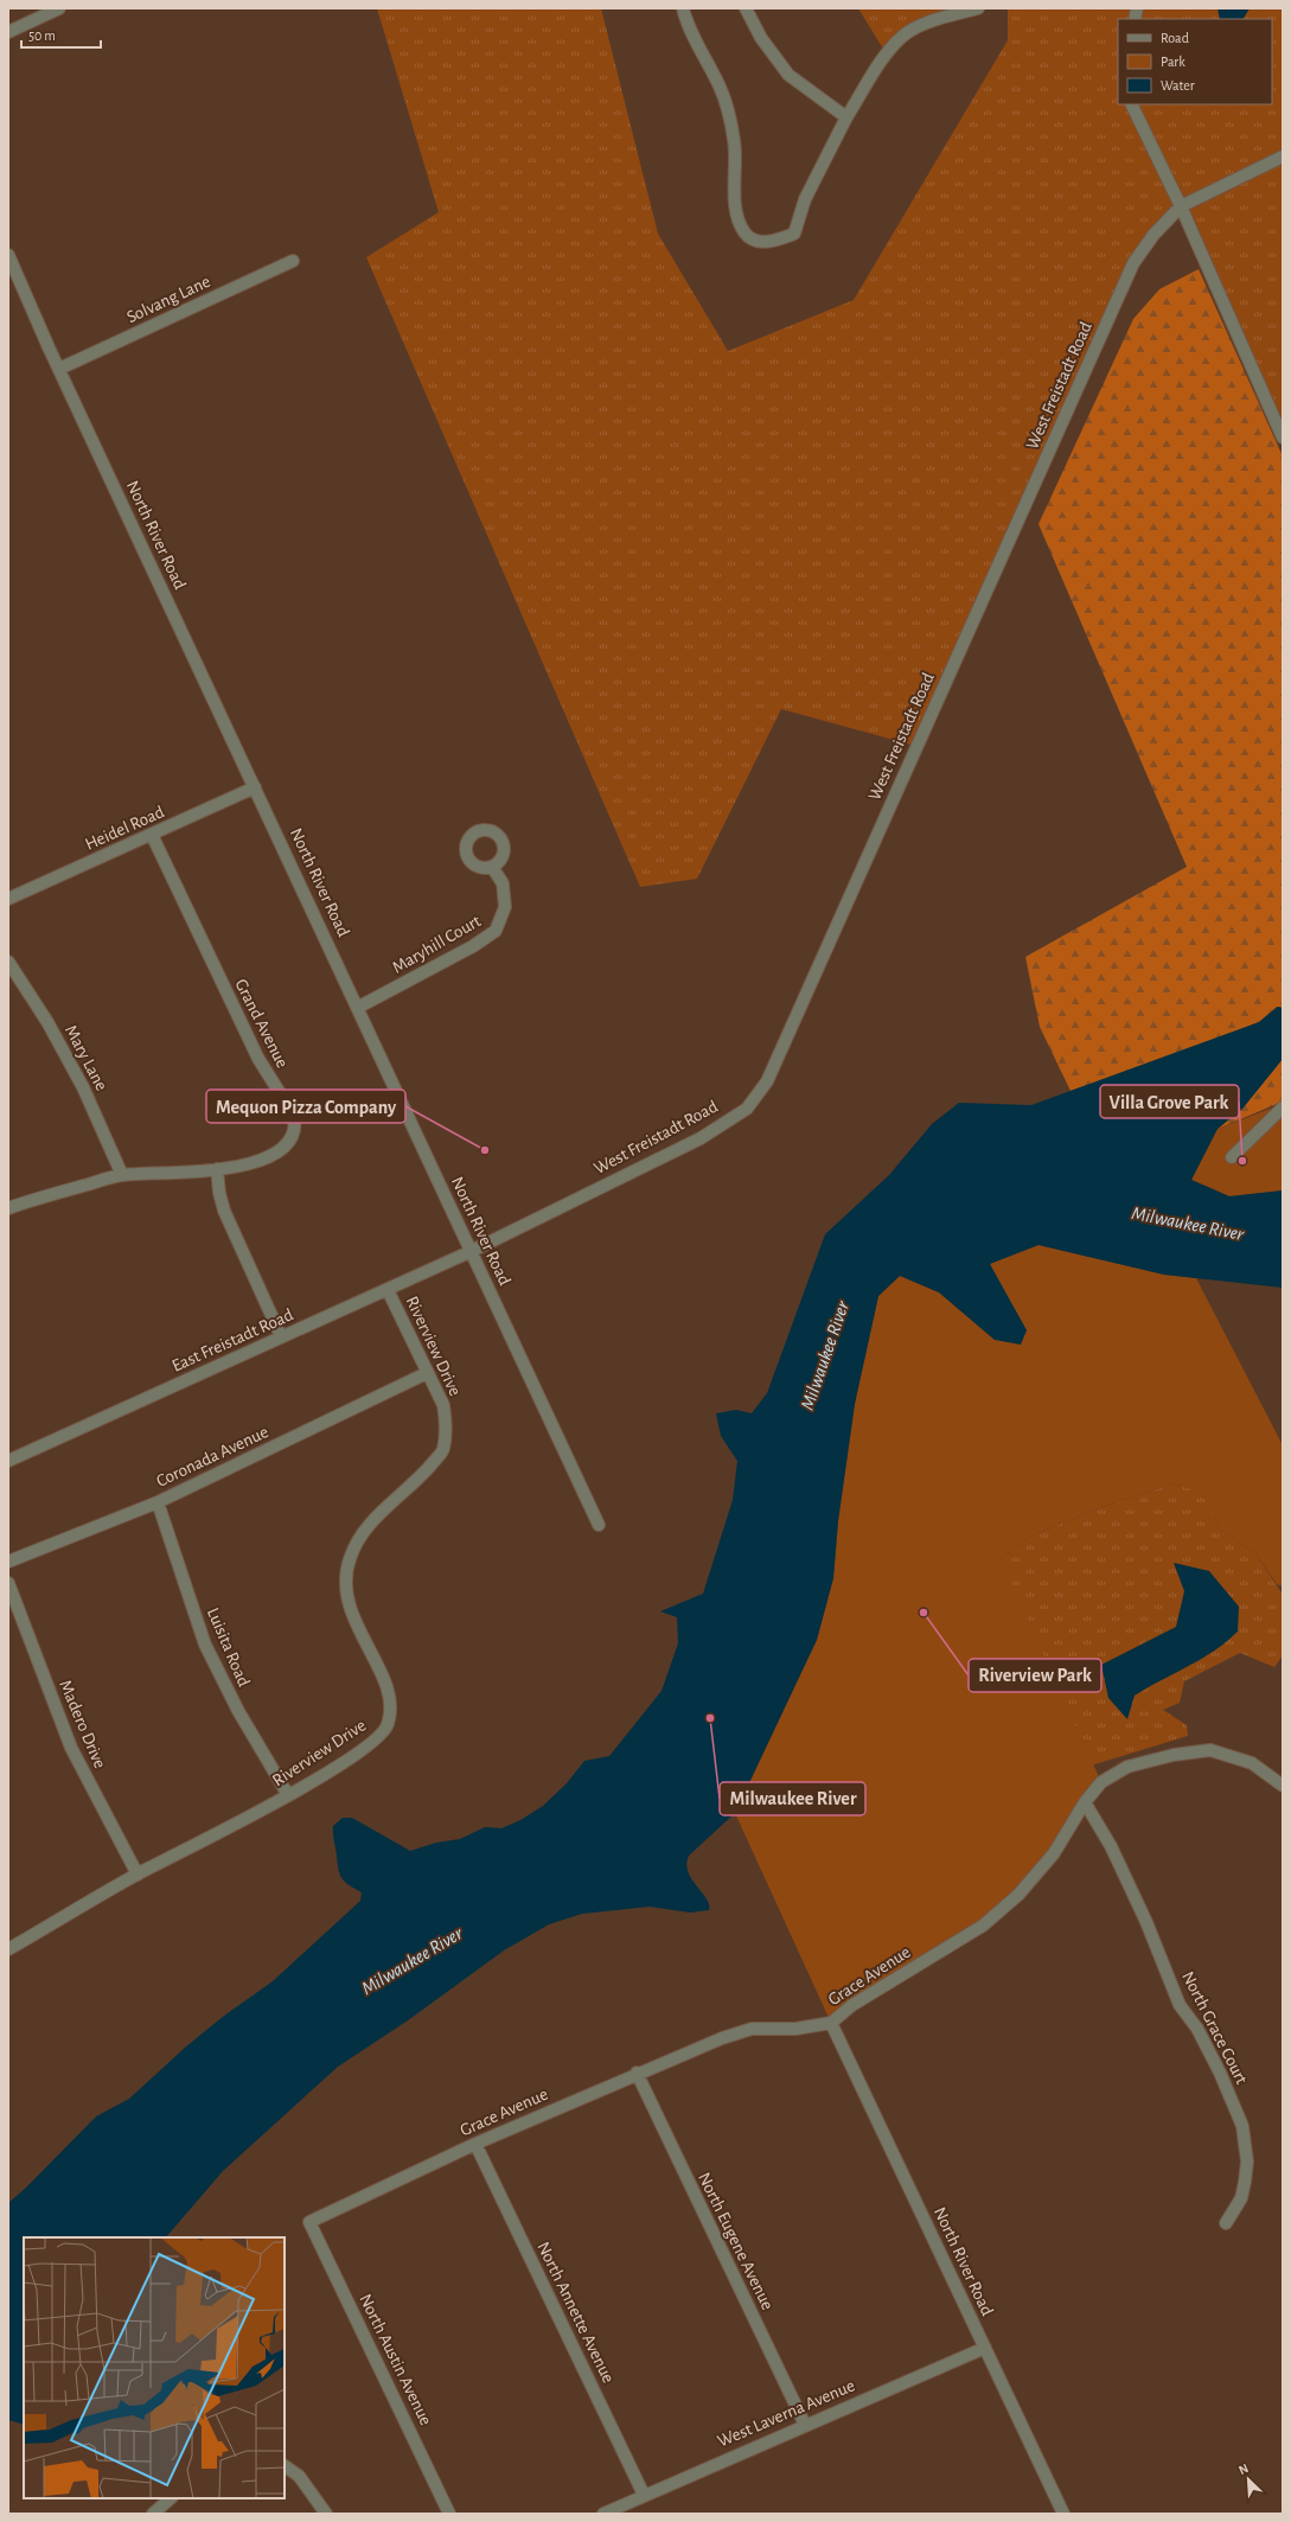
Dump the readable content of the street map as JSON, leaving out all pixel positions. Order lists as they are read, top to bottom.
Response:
{
  "streets": {
    "street": [
      "Solvang Lane",
      "West Freistadt Road",
      "North River Road",
      "Heidel Road",
      "Maryhill Court",
      "Grand Avenue",
      "Mary Lane",
      "East Freistadt Road",
      "Riverview Drive",
      "Coronada Avenue",
      "Luisita Road",
      "Madero Drive",
      "Grace Avenue",
      "North Grace Court",
      "North Eugene Avenue",
      "North Annette Avenue",
      "North Austin Avenue",
      "West Laverna Avenue"
    ]
  },
  "crossings": [
    ["Solvang Lane", "North River Road"],
    ["West Freistadt Road", "North River Road"],
    ["West Freistadt Road", "East Freistadt Road"],
    ["North River Road", "Heidel Road"],
    ["North River Road", "Maryhill Court"],
    ["North River Road", "East Freistadt Road"],
    ["North River Road", "Grace Avenue"],
    ["North River Road", "West Laverna Avenue"],
    ["Heidel Road", "Grand Avenue"],
    ["Grand Avenue", "Mary Lane"],
    ["East Freistadt Road", "Riverview Drive"],
    ["Riverview Drive", "Coronada Avenue"],
    ["Riverview Drive", "Luisita Road"],
    ["Riverview Drive", "Madero Drive"],
    ["Coronada Avenue", "Luisita Road"],
    ["Grace Avenue", "North Grace Court"],
    ["Grace Avenue", "North Eugene Avenue"],
    ["Grace Avenue", "North Annette Avenue"],
    ["Grace Avenue", "North Austin Avenue"],
    ["North Eugene Avenue", "West Laverna Avenue"],
    ["North Annette Avenue", "West Laverna Avenue"]
  ],
  "water": ["Milwaukee River"],
  "places": [
    "Mequon Pizza Company",
    "Villa Grove Park",
    "Riverview Park",
    "Milwaukee River"
  ],
  "legend": ["Road", "Park", "Water"],
  "scale_bar": "50 m",
  "north": "top left"
}
